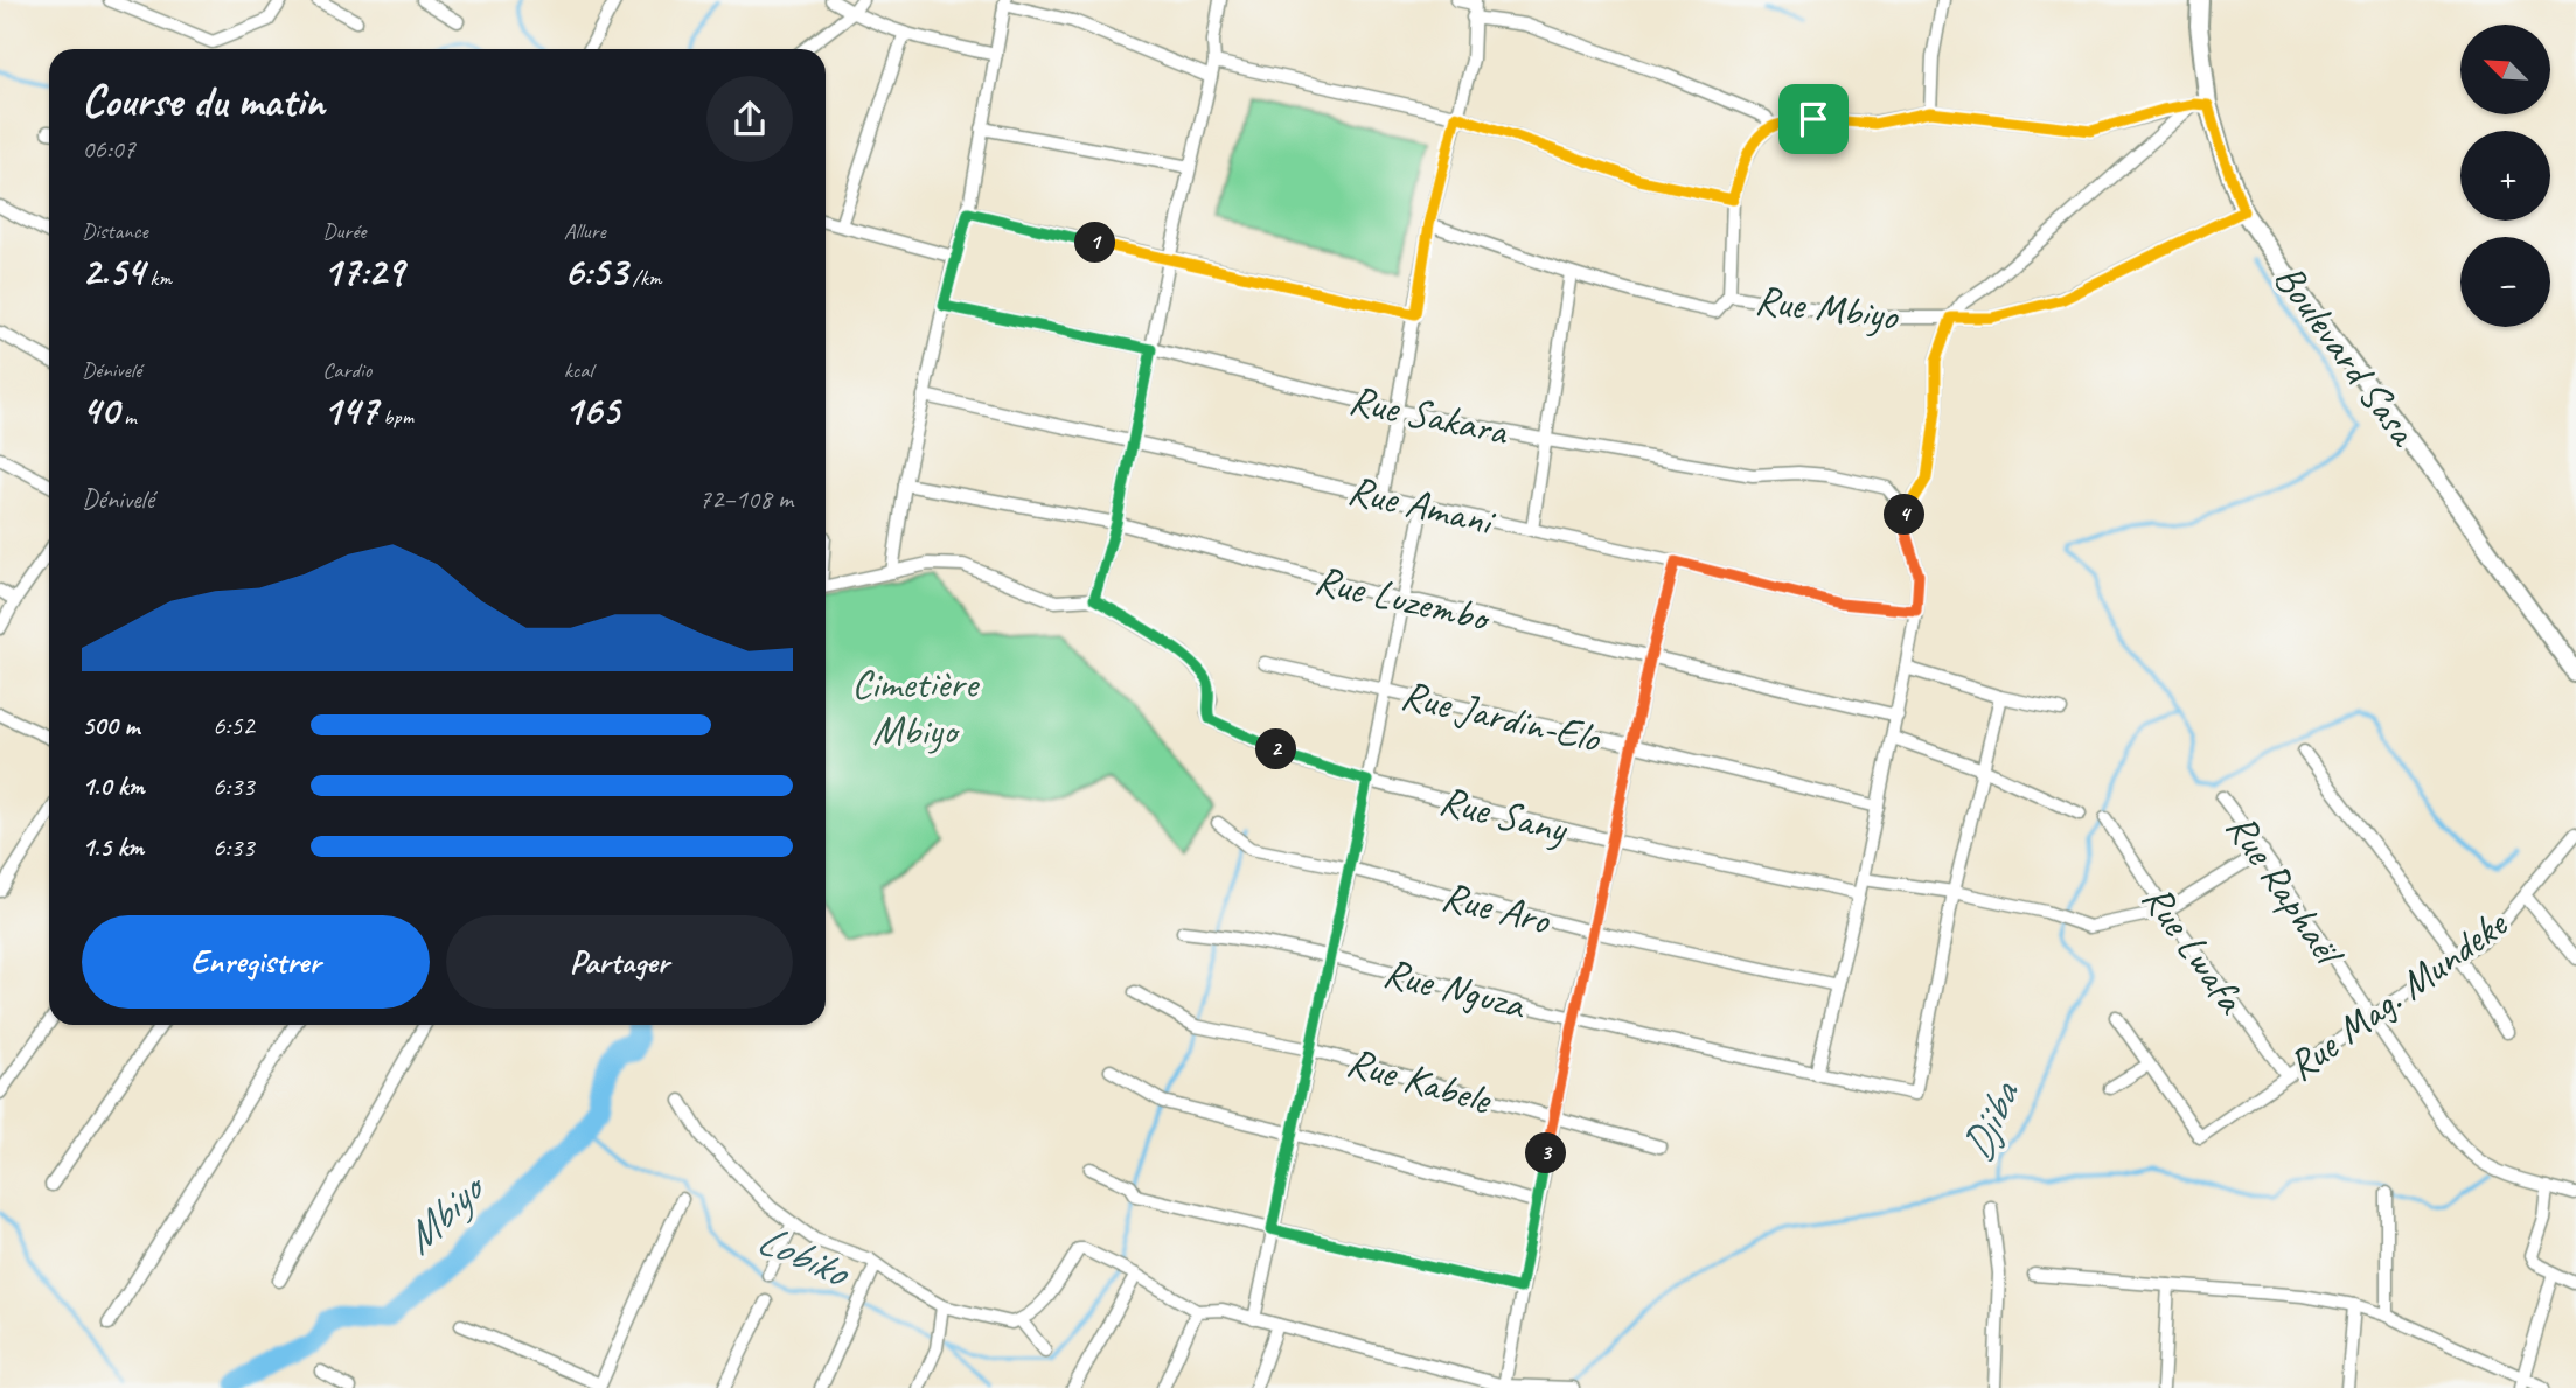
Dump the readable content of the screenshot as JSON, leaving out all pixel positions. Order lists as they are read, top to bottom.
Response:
{
  "streets": {
    "street": [
      "Rue Mbiyo",
      "Boulevard Sasa",
      "Rue Sakara",
      "Rue Amani",
      "Rue Luzembo",
      "Rue Jardin-Elo",
      "Rue Sany",
      "Rue Raphaël",
      "Rue Aro",
      "Rue Lwafa",
      "Rue Nguza",
      "Rue Mag. Mundeke",
      "Rue Kabele"
    ]
  },
  "crossings": [
    ["Rue Mbiyo", "Boulevard Sasa"],
    ["Rue Raphaël", "Rue Mag. Mundeke"],
    ["Rue Lwafa", "Rue Mag. Mundeke"]
  ],
  "water": ["Djiba", "Mbiyo", "Lobiko"],
  "parks": ["Cimetière Mbiyo"],
  "north": "top left",
  "page": {
    "map_buttons": ["+", "−"],
    "heading": ["Course du matin", "06:07"],
    "stats": [
      ["Distance", "2.54 km"],
      ["Durée", "17:29"],
      ["Allure", "6:53 /km"],
      ["Dénivelé", "40 m"],
      ["Cardio", "147 bpm"],
      ["kcal", "165"]
    ],
    "pins": [
      "1",
      "4",
      "2",
      "3"
    ],
    "chart": ["Dénivelé", "72–108 m"],
    "list": [
      {
        "name": "500 m",
        "note": "6:52"
      },
      {
        "name": "1.0 km",
        "note": "6:33"
      },
      {
        "name": "1.5 km",
        "note": "6:33"
      }
    ],
    "buttons": ["Enregistrer", "Partager"]
  }
}
